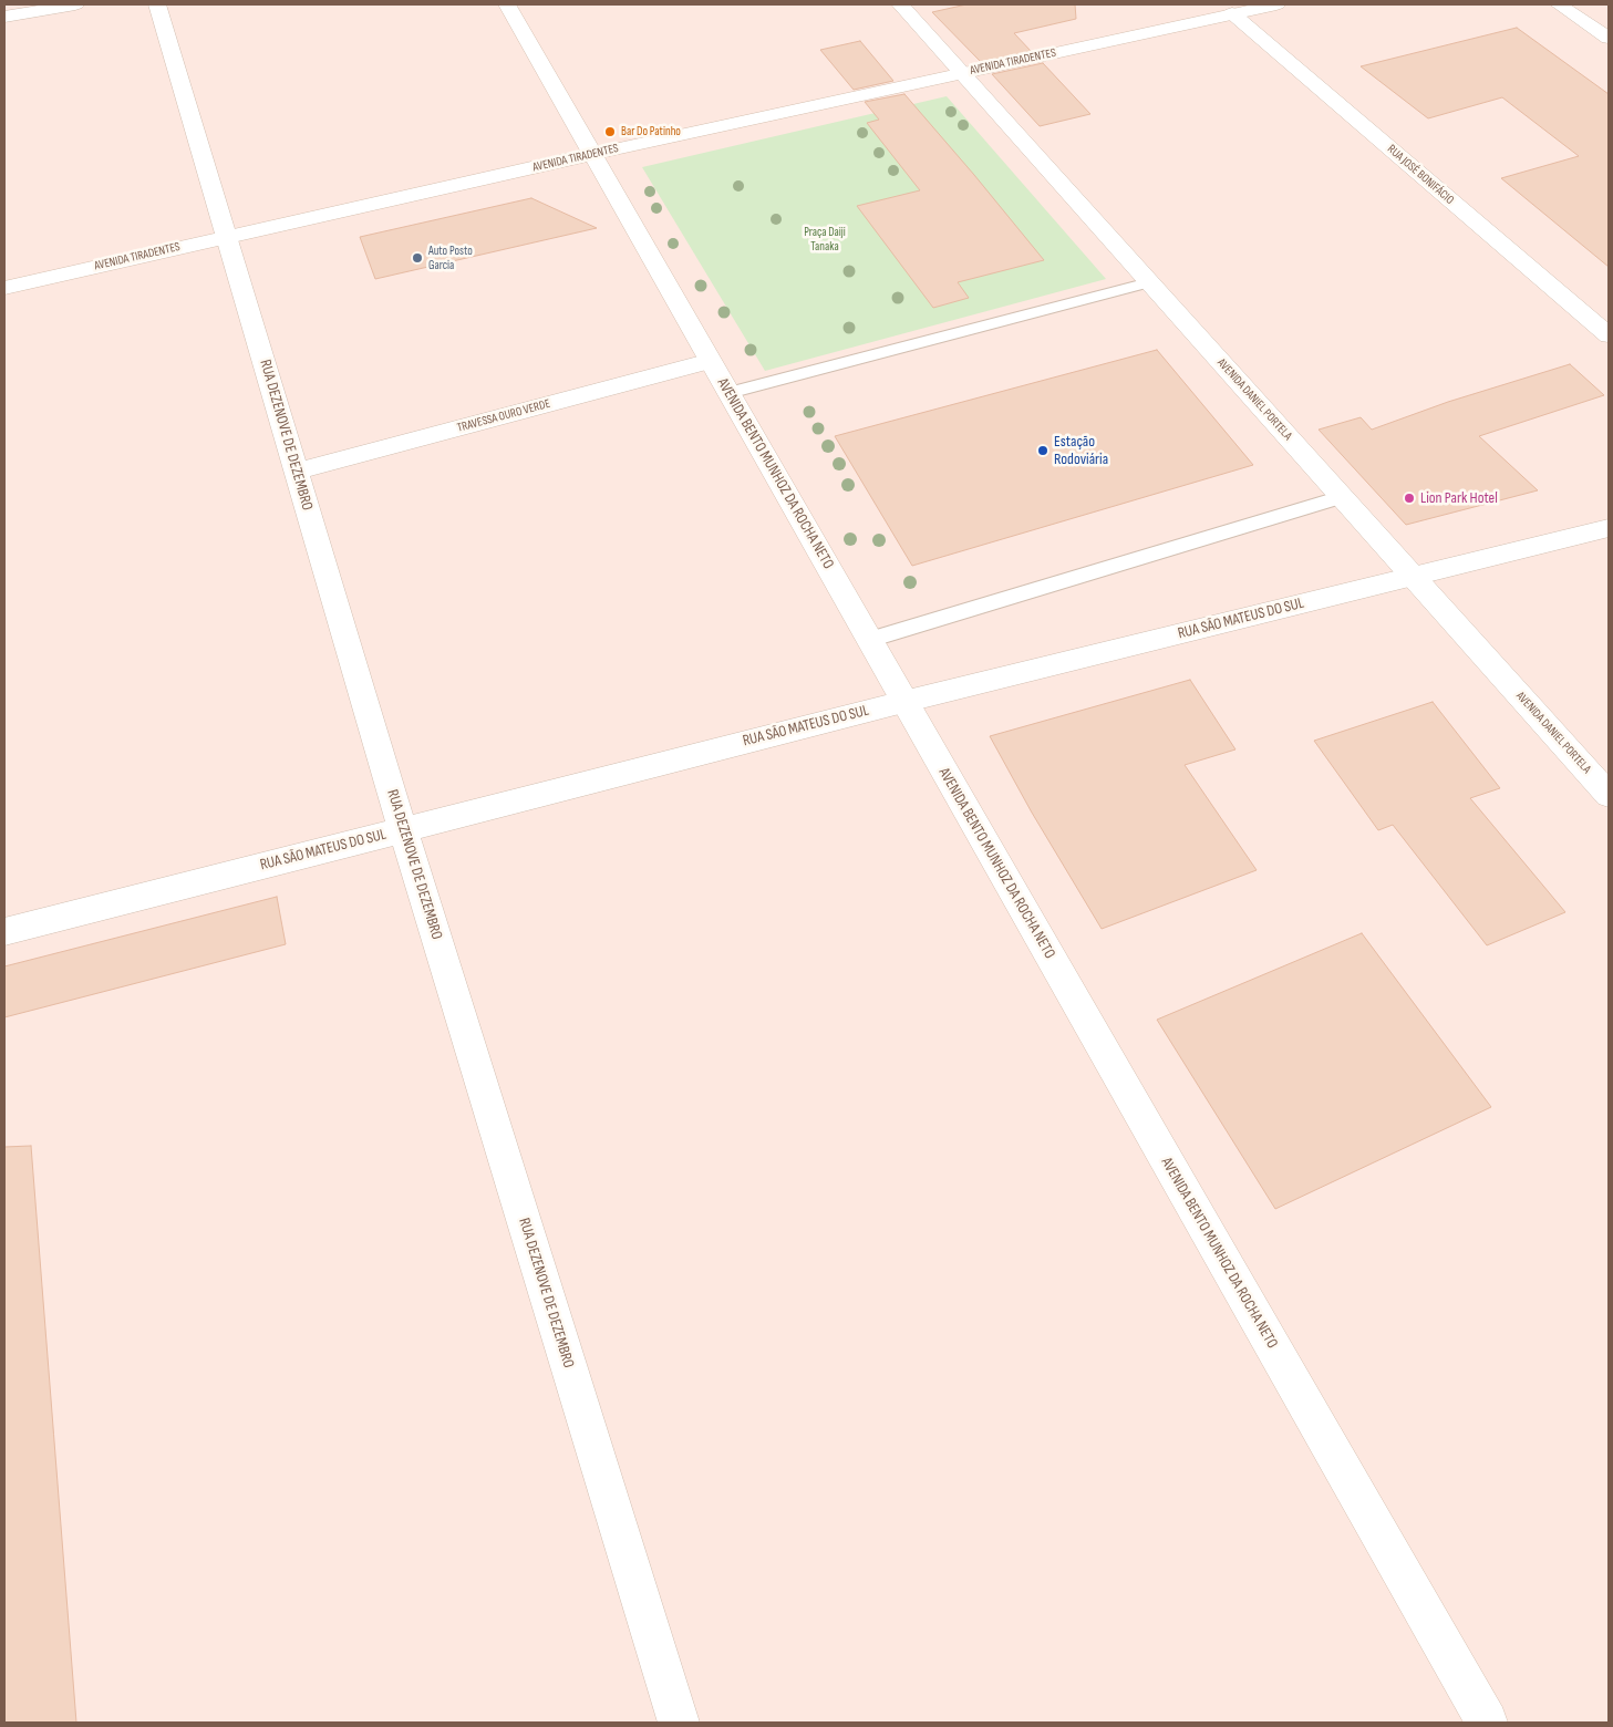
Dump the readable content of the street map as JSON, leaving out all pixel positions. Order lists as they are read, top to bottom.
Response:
{
  "streets": {
    "street": [
      "AVENIDA TIRADENTES",
      "RUA JOSÉ BONIFÁCIO",
      "AVENIDA DANIEL PORTELA",
      "TRAVESSA OURO VERDE",
      "RUA DEZENOVE DE DEZEMBRO",
      "AVENIDA BENTO MUNHOZ DA ROCHA NETO",
      "RUA SÃO MATEUS DO SUL"
    ]
  },
  "crossings": [
    ["AVENIDA TIRADENTES", "RUA JOSÉ BONIFÁCIO"],
    ["AVENIDA TIRADENTES", "AVENIDA DANIEL PORTELA"],
    ["AVENIDA TIRADENTES", "RUA DEZENOVE DE DEZEMBRO"],
    ["AVENIDA TIRADENTES", "AVENIDA BENTO MUNHOZ DA ROCHA NETO"],
    ["AVENIDA DANIEL PORTELA", "RUA SÃO MATEUS DO SUL"],
    ["TRAVESSA OURO VERDE", "RUA DEZENOVE DE DEZEMBRO"],
    ["TRAVESSA OURO VERDE", "AVENIDA BENTO MUNHOZ DA ROCHA NETO"],
    ["RUA DEZENOVE DE DEZEMBRO", "RUA SÃO MATEUS DO SUL"],
    ["AVENIDA BENTO MUNHOZ DA ROCHA NETO", "RUA SÃO MATEUS DO SUL"]
  ],
  "parks": ["Praça Daiji Tanaka"],
  "places": [
    "Bar Do Patinho",
    "Auto Posto Garcia",
    "Estação Rodoviária",
    "Lion Park Hotel"
  ]
}
